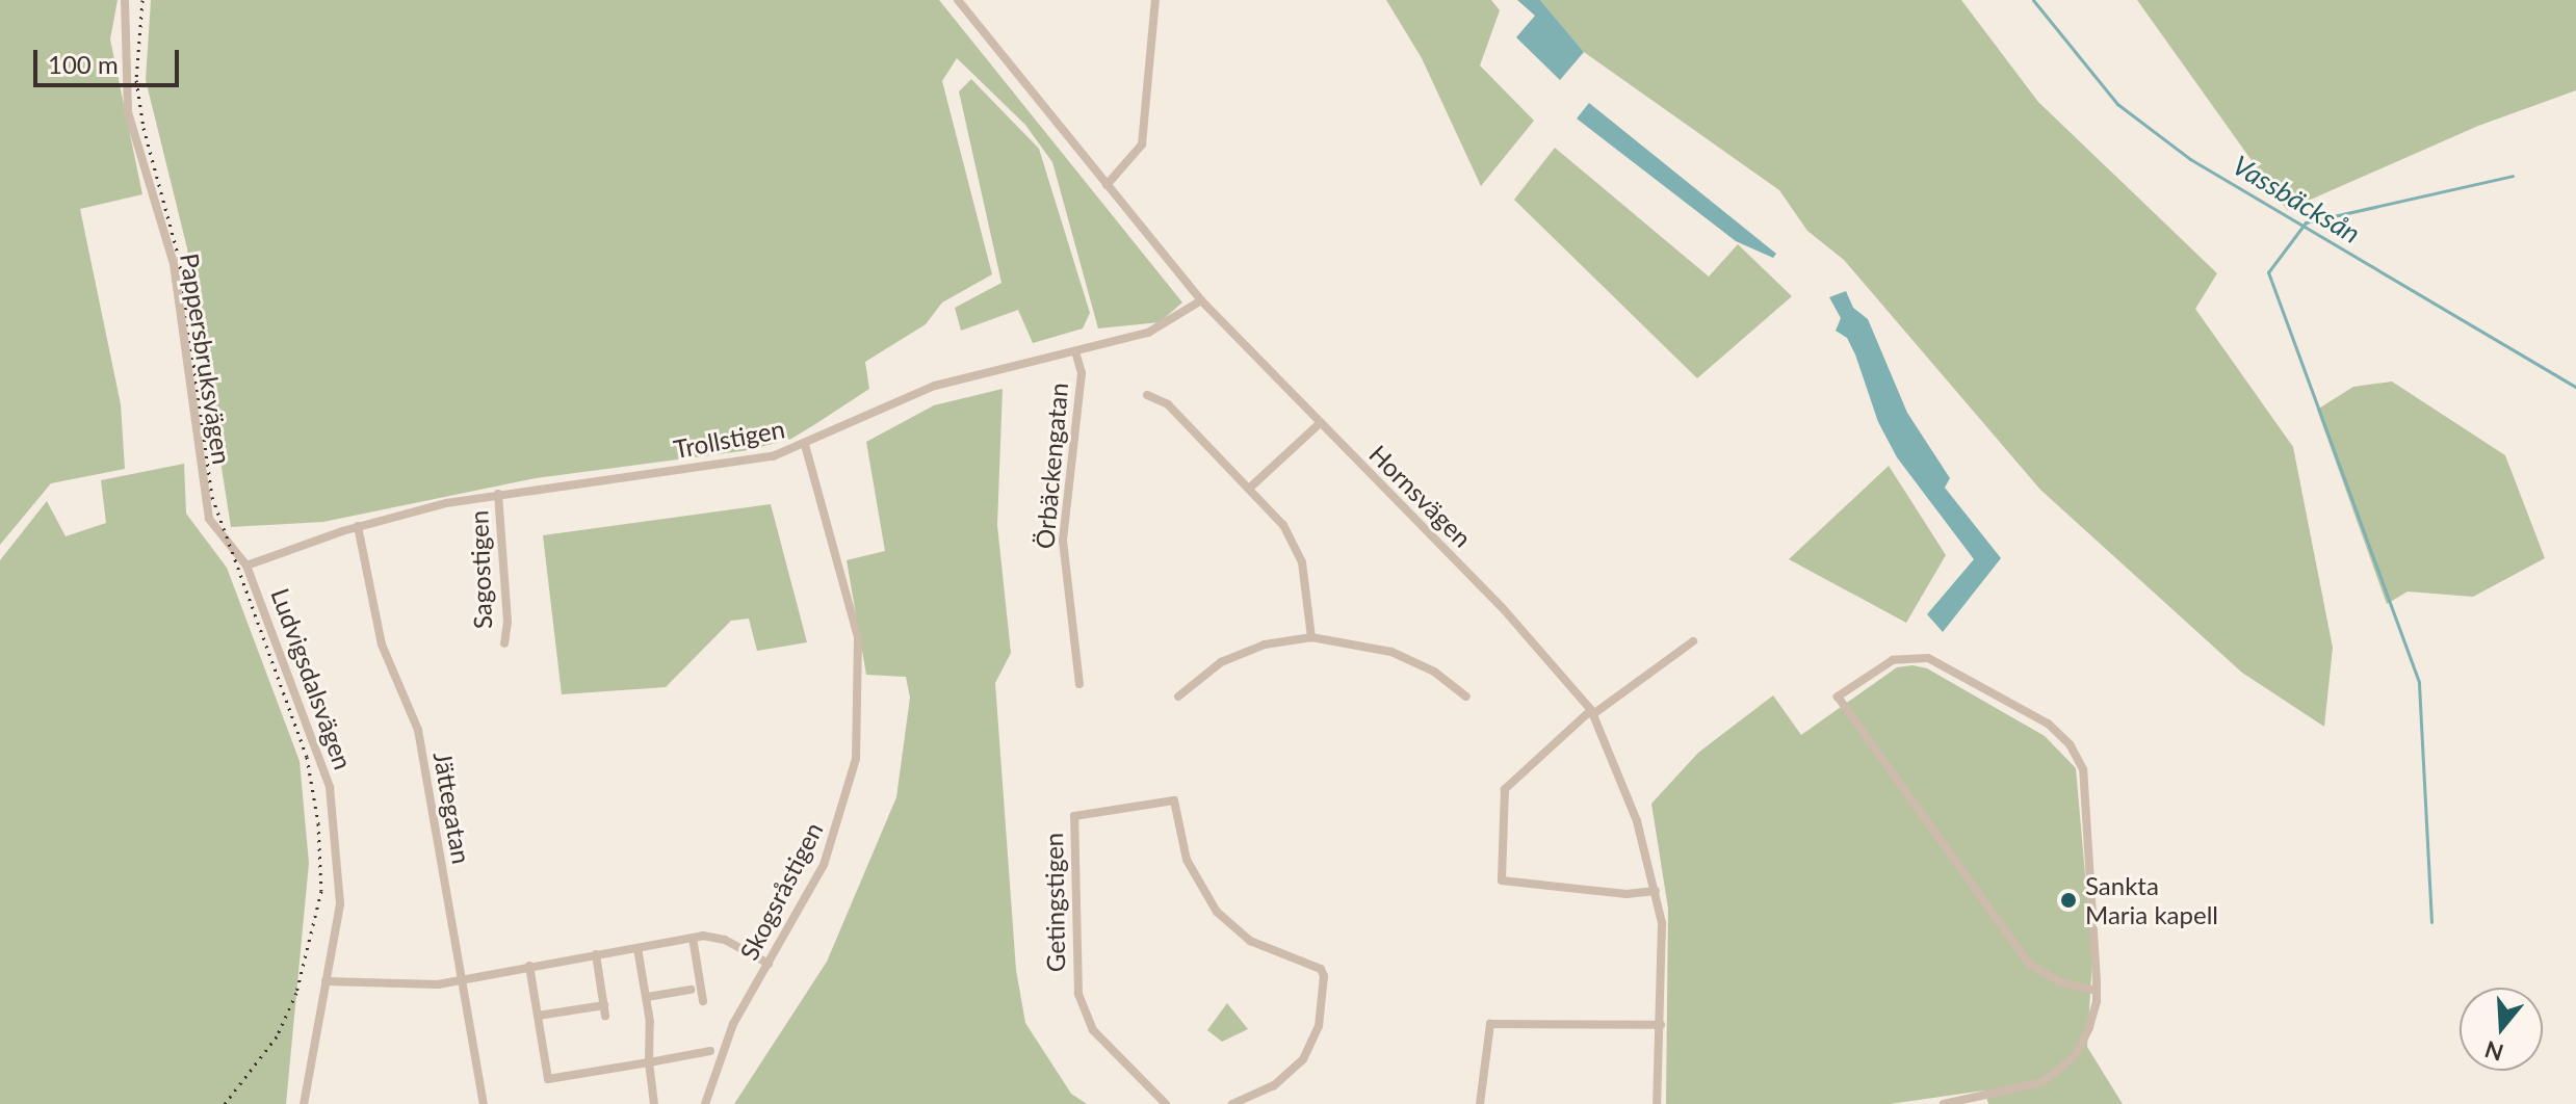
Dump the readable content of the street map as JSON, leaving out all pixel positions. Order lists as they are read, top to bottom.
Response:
{
  "streets": {
    "street": [
      "Pappersbruksvägen",
      "Trollstigen",
      "Örbäckengatan",
      "Hornsvägen",
      "Sagostigen",
      "Ludvigsdalsvägen",
      "Jättegatan",
      "Skogsråstigen",
      "Getingstigen"
    ]
  },
  "crossings": [
    ["Pappersbruksvägen", "Trollstigen"],
    ["Pappersbruksvägen", "Ludvigsdalsvägen"],
    ["Trollstigen", "Örbäckengatan"],
    ["Trollstigen", "Hornsvägen"],
    ["Trollstigen", "Sagostigen"],
    ["Trollstigen", "Ludvigsdalsvägen"],
    ["Trollstigen", "Jättegatan"],
    ["Trollstigen", "Skogsråstigen"]
  ],
  "water": ["Vassbäcksån"],
  "places": ["Sankta Maria kapell"],
  "scale_bar": "100 m",
  "north": "bottom"
}
